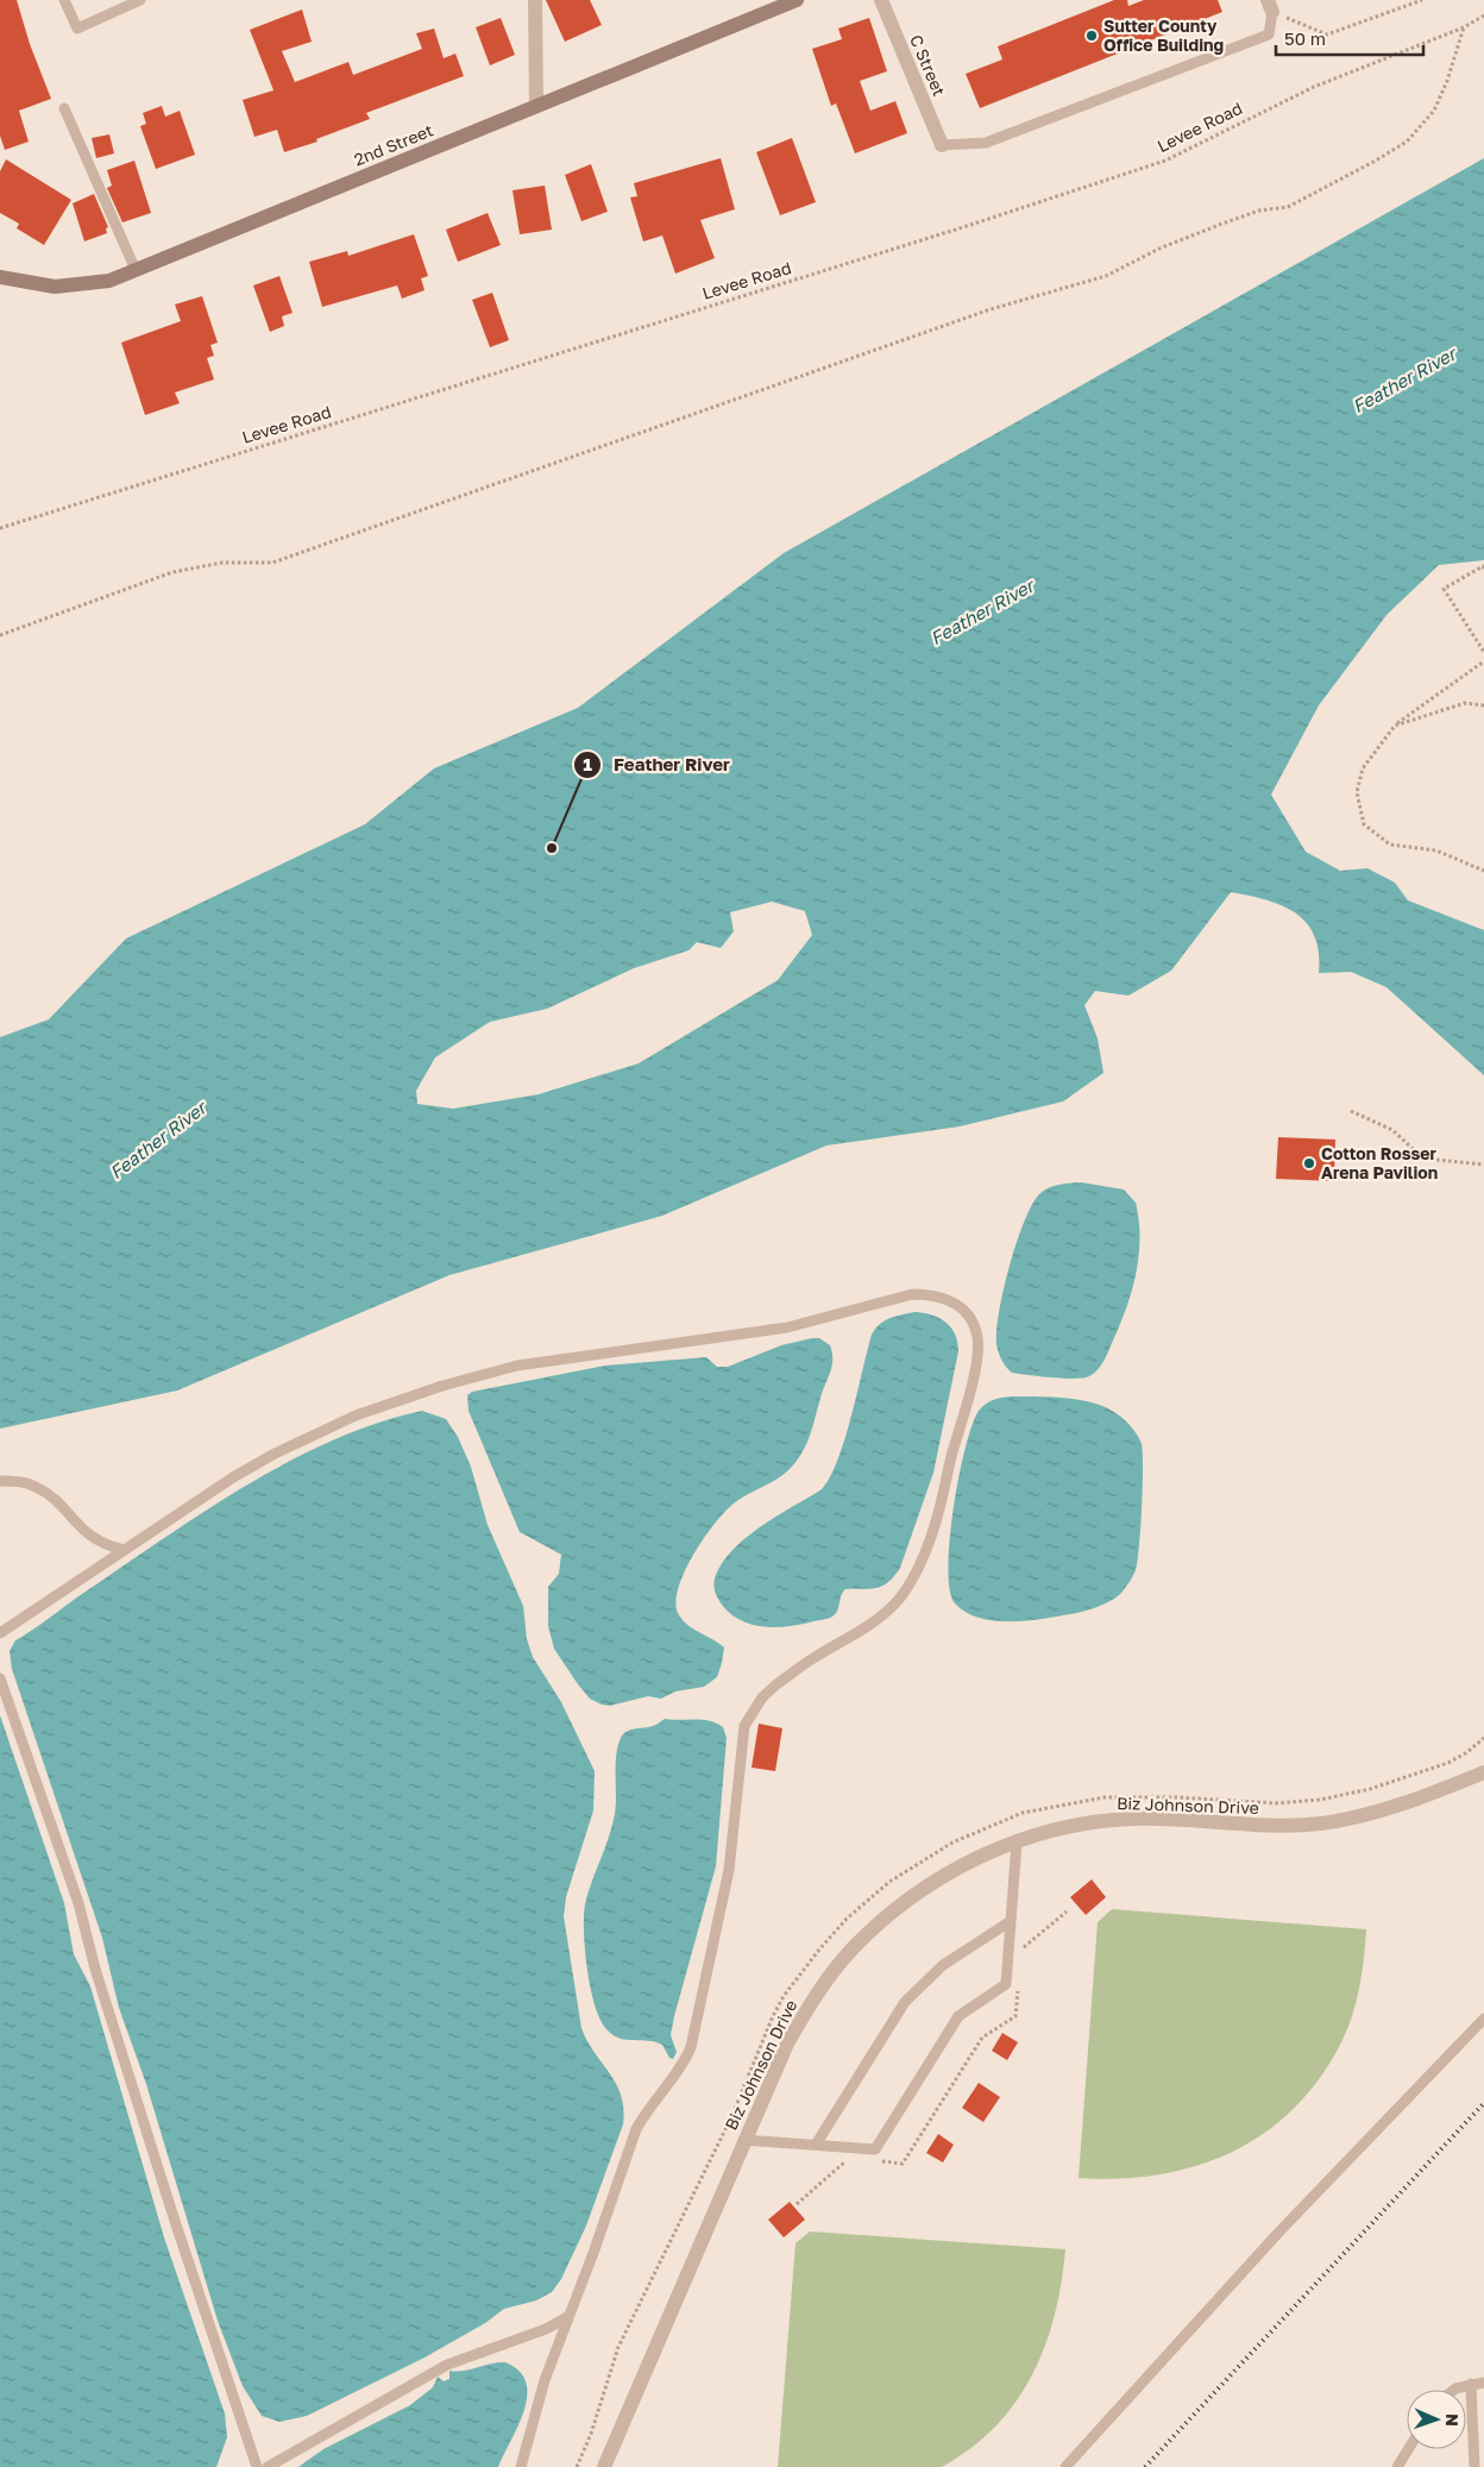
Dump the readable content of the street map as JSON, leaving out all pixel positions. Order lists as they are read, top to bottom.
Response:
{
  "streets": {
    "main road": ["2nd Street"],
    "street": ["C Street", "Biz Johnson Drive"],
    "path": ["Levee Road"]
  },
  "water": ["Feather River"],
  "places": ["Sutter County Office Building", "Feather River", "Cotton Rosser Arena Pavilion"],
  "scale_bar": "50 m",
  "north": "right"
}
